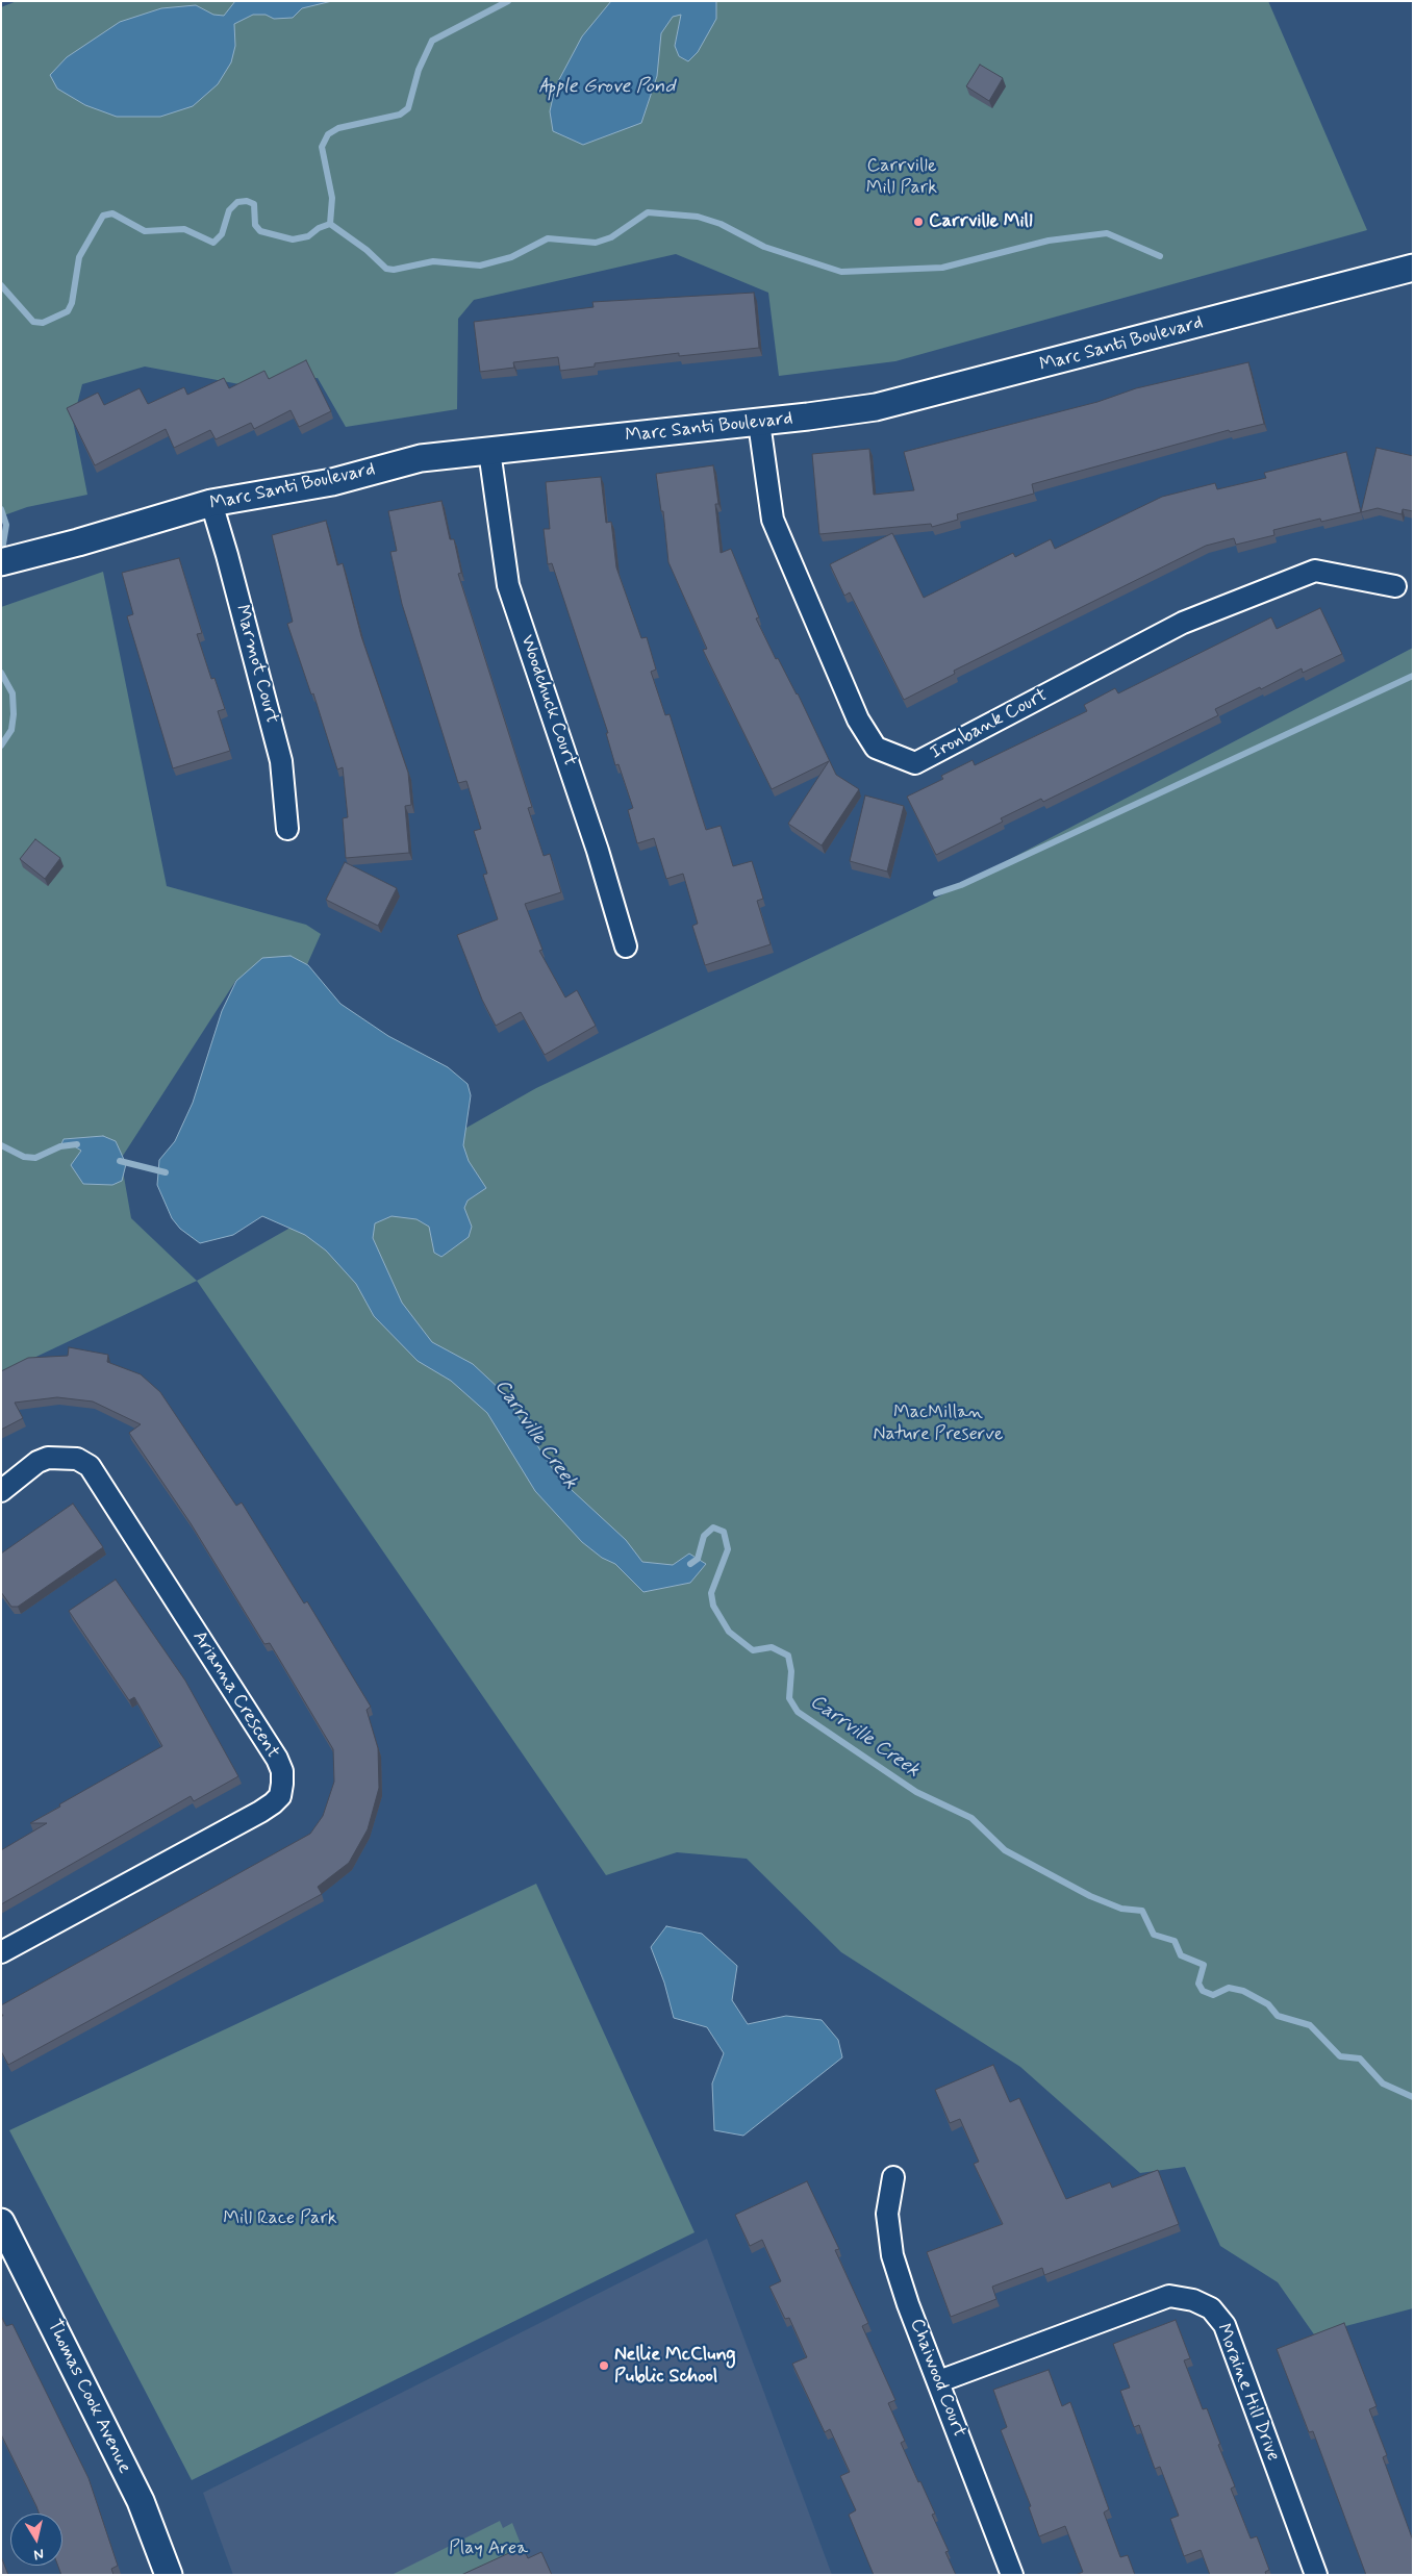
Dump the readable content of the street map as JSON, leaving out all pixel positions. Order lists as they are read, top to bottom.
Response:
{
  "streets": {
    "street": [
      "Marc Santi Boulevard",
      "Marmot Court",
      "Woodchuck Court",
      "Ironbank Court",
      "Arianna Crescent",
      "Chaiwood Court",
      "Moraine Hill Drive",
      "Thomas Cook Avenue"
    ]
  },
  "crossings": [
    ["Marc Santi Boulevard", "Marmot Court"],
    ["Marc Santi Boulevard", "Woodchuck Court"],
    ["Marc Santi Boulevard", "Ironbank Court"],
    ["Chaiwood Court", "Moraine Hill Drive"]
  ],
  "water": ["Apple Grove Pond", "Carrville Creek"],
  "parks": [
    "Carrville Mill Park",
    "MacMillan Nature Preserve",
    "Mill Race Park",
    "Play Area"
  ],
  "places": ["Carrville Mill", "Nellie McClung Public School"],
  "north": "bottom"
}
